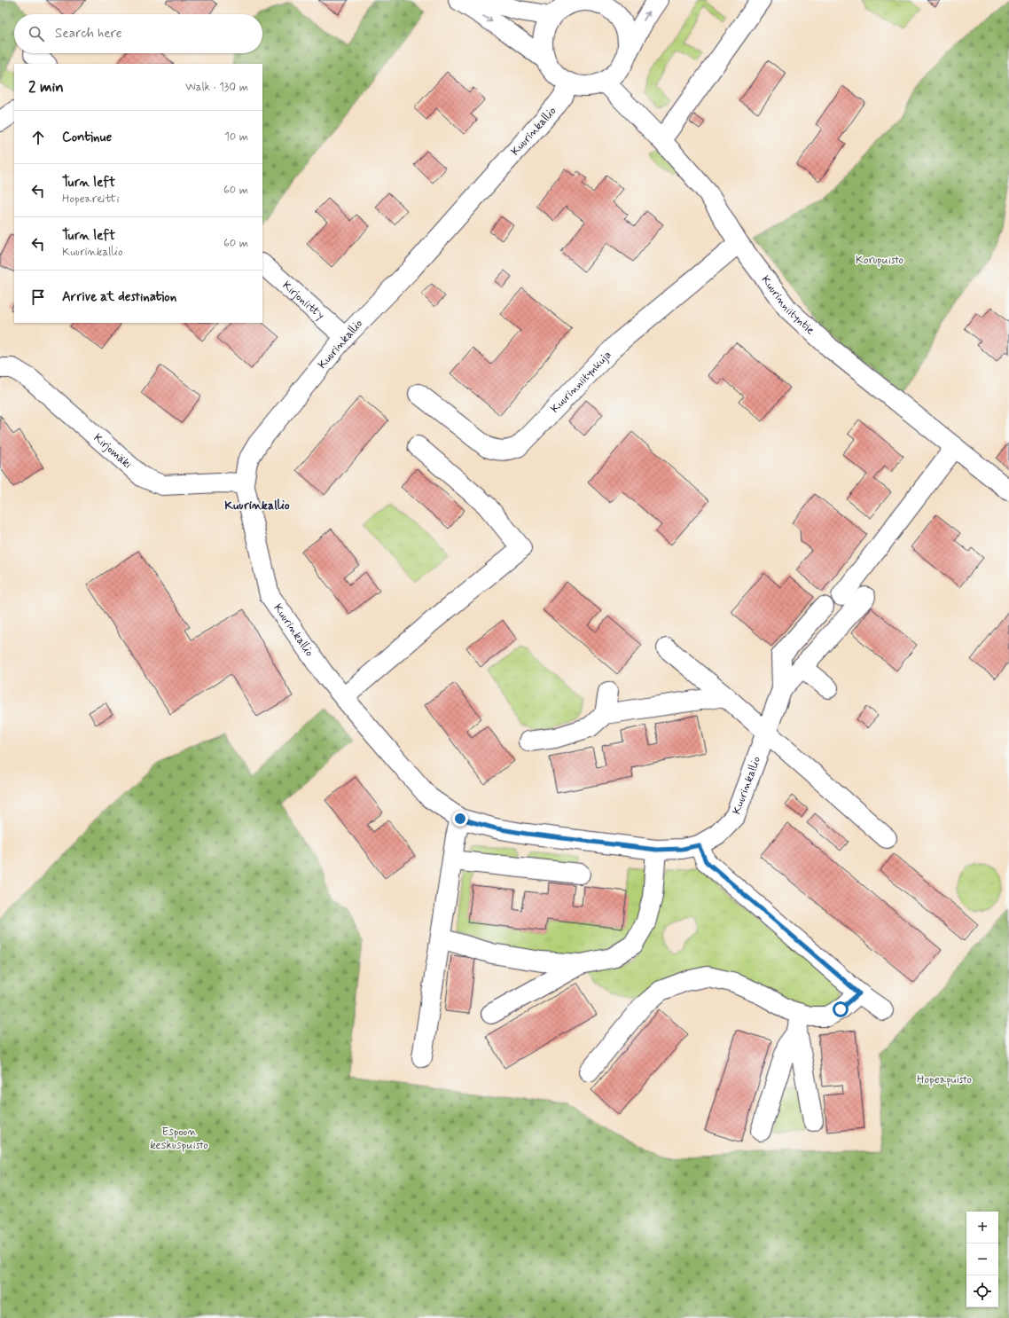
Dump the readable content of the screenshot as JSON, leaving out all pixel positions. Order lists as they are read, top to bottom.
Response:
{
  "streets": {
    "street": [
      "Kuurinkallio",
      "Kirjoniitty",
      "Kuurinniityntie",
      "Kuurinniitynkuja",
      "Kirjomäki"
    ]
  },
  "crossings": [
    ["Kuurinkallio", "Kirjoniitty"],
    ["Kuurinkallio", "Kuurinniityntie"],
    ["Kuurinkallio", "Kirjomäki"],
    ["Kuurinniityntie", "Kuurinniitynkuja"]
  ],
  "districts": ["Kuurinkallio"],
  "parks": ["Korupuisto", "Hopeapuisto", "Espoon keskuspuisto"],
  "page": {
    "search": "Search here",
    "heading": ["2 min", "Walk · 130 m"],
    "list": [
      ["Continue", "10 m"],
      ["Turn left", "Hopeareitti", "60 m"],
      ["Turn left", "Kuurinkallio", "60 m"],
      "Arrive at destination"
    ],
    "map_buttons": ["+", "−"]
  }
}
